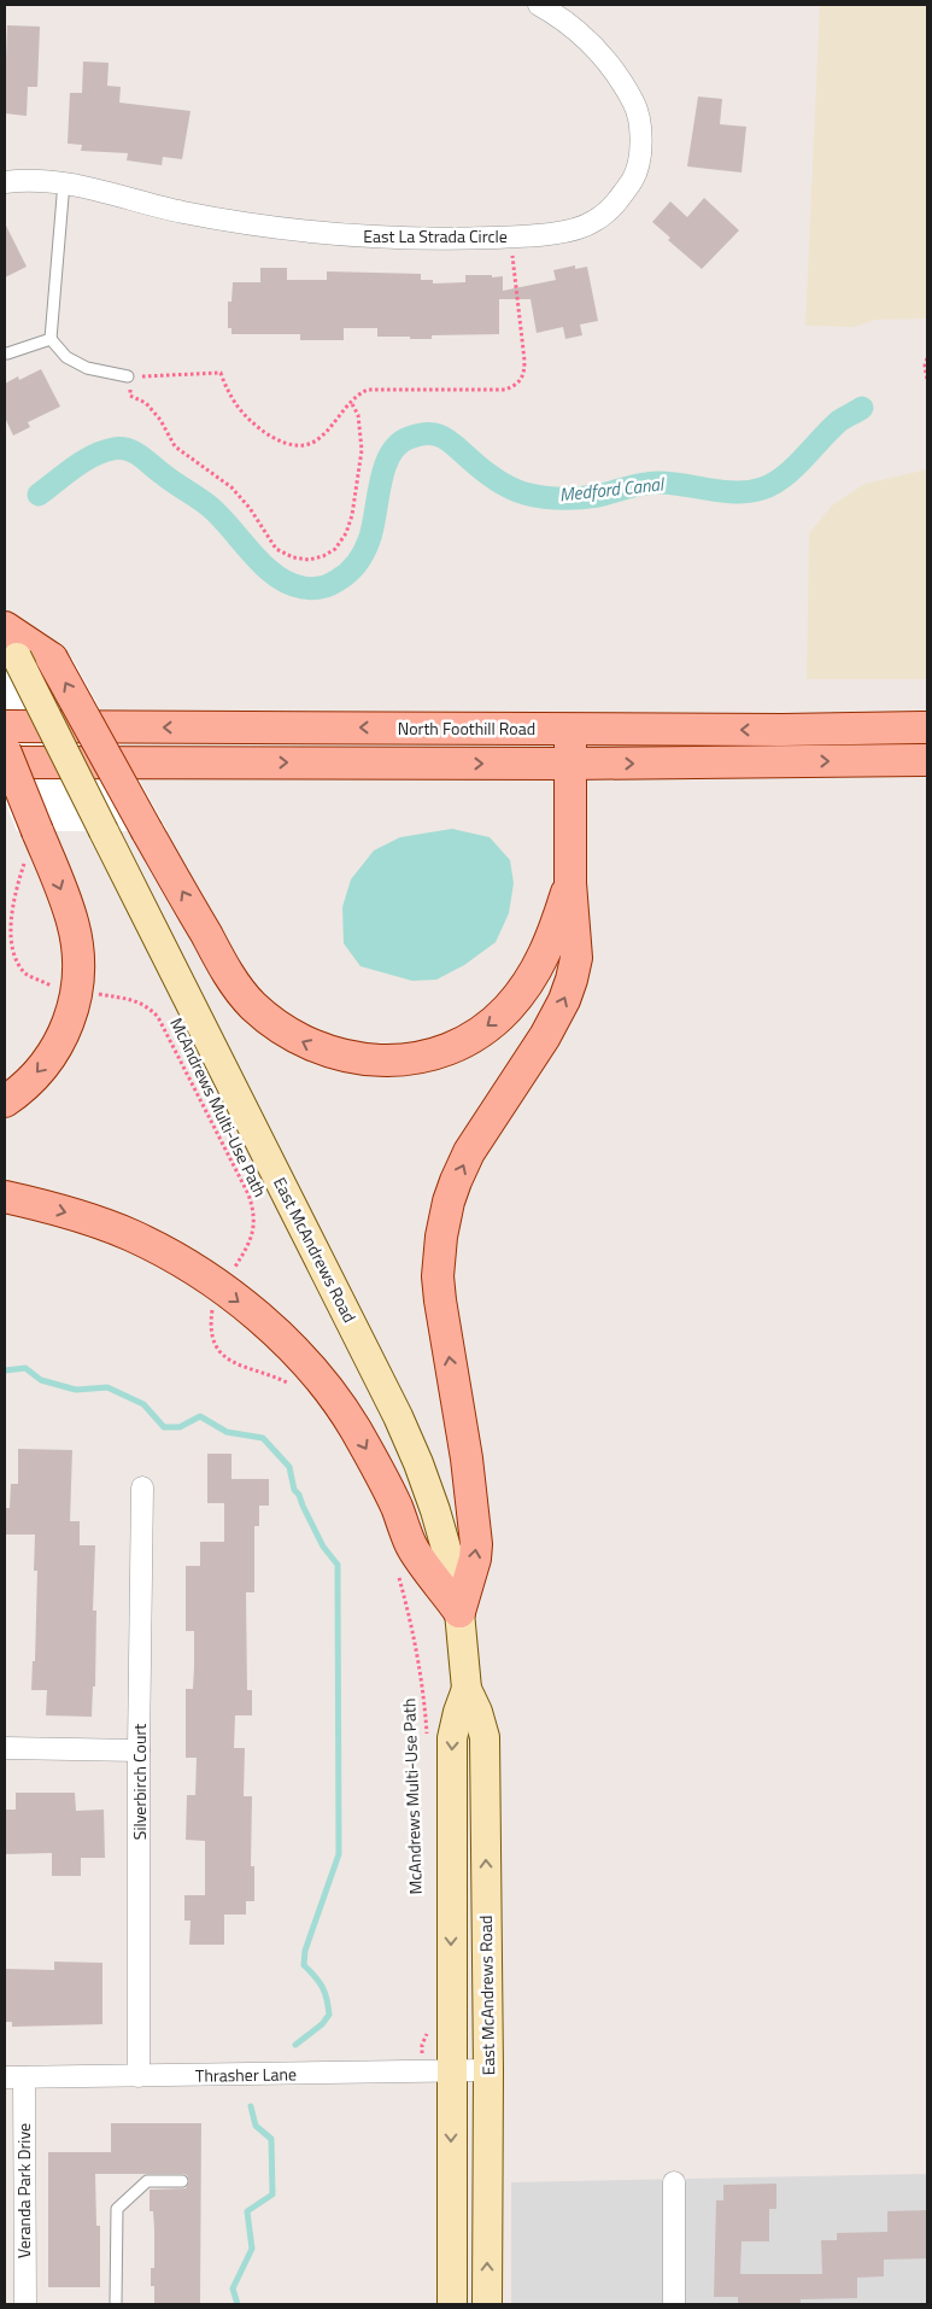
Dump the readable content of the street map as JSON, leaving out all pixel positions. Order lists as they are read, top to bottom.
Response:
{
  "streets": {
    "main road": ["North Foothill Road", "East McAndrews Road"],
    "street": [
      "East La Strada Circle",
      "Silverbirch Court",
      "Thrasher Lane",
      "Veranda Park Drive"
    ],
    "path": ["McAndrews Multi-Use Path"]
  },
  "crossings": [
    ["East McAndrews Road", "Thrasher Lane"],
    ["Silverbirch Court", "Thrasher Lane"],
    ["Thrasher Lane", "Veranda Park Drive"]
  ],
  "water": ["Medford Canal"]
}
